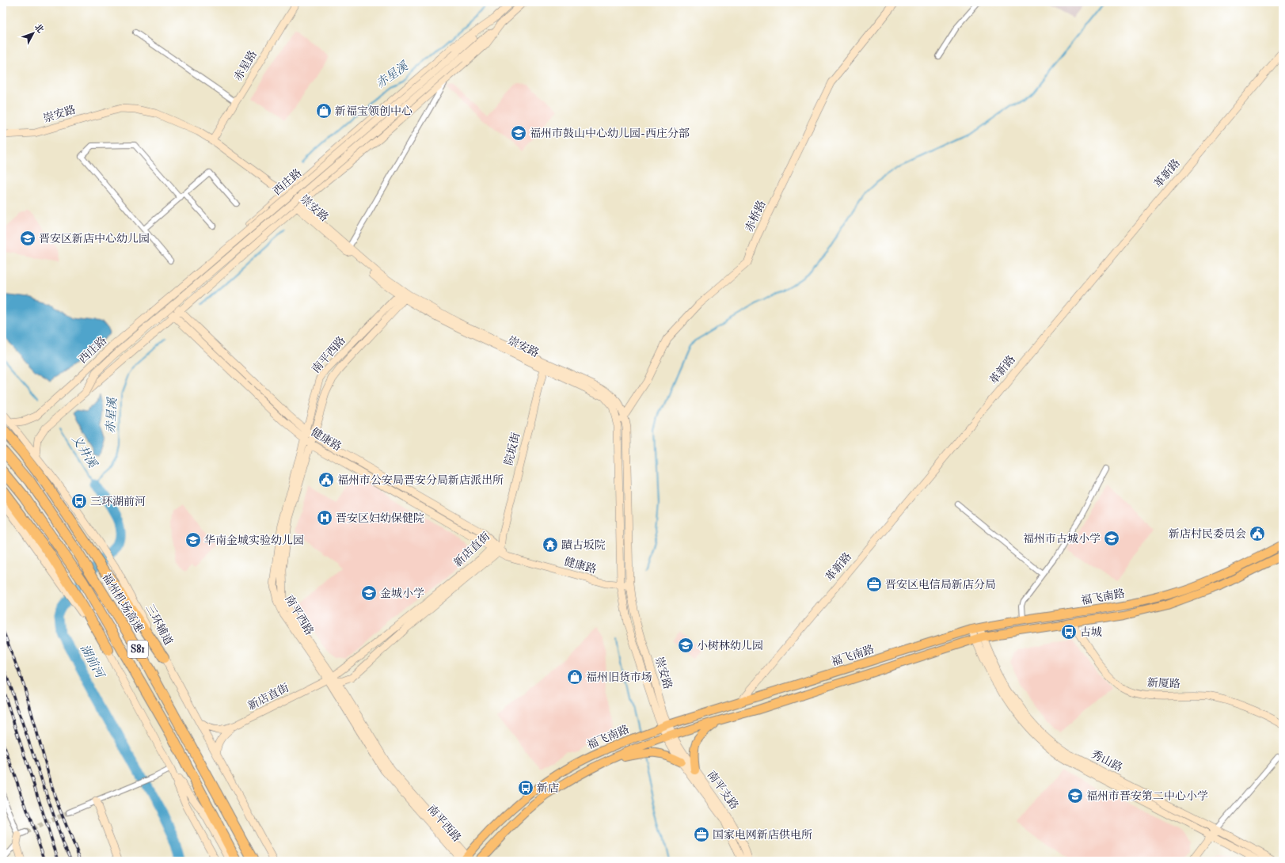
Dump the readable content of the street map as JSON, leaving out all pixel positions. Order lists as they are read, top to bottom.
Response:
{
  "streets": {
    "highway": ["福州机场高速", "S81"],
    "main road": ["福飞南路"],
    "street": [
      "赤星路",
      "崇安路",
      "革新路",
      "西庄路",
      "赤桥路",
      "南平西路",
      "健康路",
      "院坂街",
      "新店直街",
      "三环辅道",
      "新厦路",
      "秀山路",
      "南平支路"
    ]
  },
  "crossings": [
    ["赤星路", "崇安路"],
    ["崇安路", "赤桥路"],
    ["崇安路", "南平西路"],
    ["崇安路", "健康路"],
    ["崇安路", "院坂街"],
    ["崇安路", "福飞南路"],
    ["崇安路", "南平支路"],
    ["革新路", "福飞南路"],
    ["南平西路", "健康路"],
    ["南平西路", "新店直街"],
    ["南平西路", "福飞南路"],
    ["健康路", "新店直街"],
    ["院坂街", "新店直街"],
    ["福飞南路", "新厦路"],
    ["福飞南路", "秀山路"],
    ["福飞南路", "南平支路"]
  ],
  "water": ["赤星溪", "义井溪", "湖前河"],
  "places": {
    "shop": ["新福宝领创中心", "福州旧货市场"],
    "school or university": [
      "福州市鼓山中心幼儿园-西庄分部",
      "晋安区新店中心幼儿园",
      "福州市古城小学",
      "华南金城实验幼儿园",
      "金城小学",
      "小树林幼儿园",
      "福州市晋安第二中心小学"
    ],
    "public building": ["福州市公安局晋安分局新店派出所", "新店村民委员会"],
    "bus stop": ["三环湖前河", "古城", "新店"],
    "hospital": ["晋安区妇幼保健院"],
    "temple": ["蹟古坂院"],
    "office": ["晋安区电信局新店分局", "国家电网新店供电所"]
  },
  "north": "top right"
}
